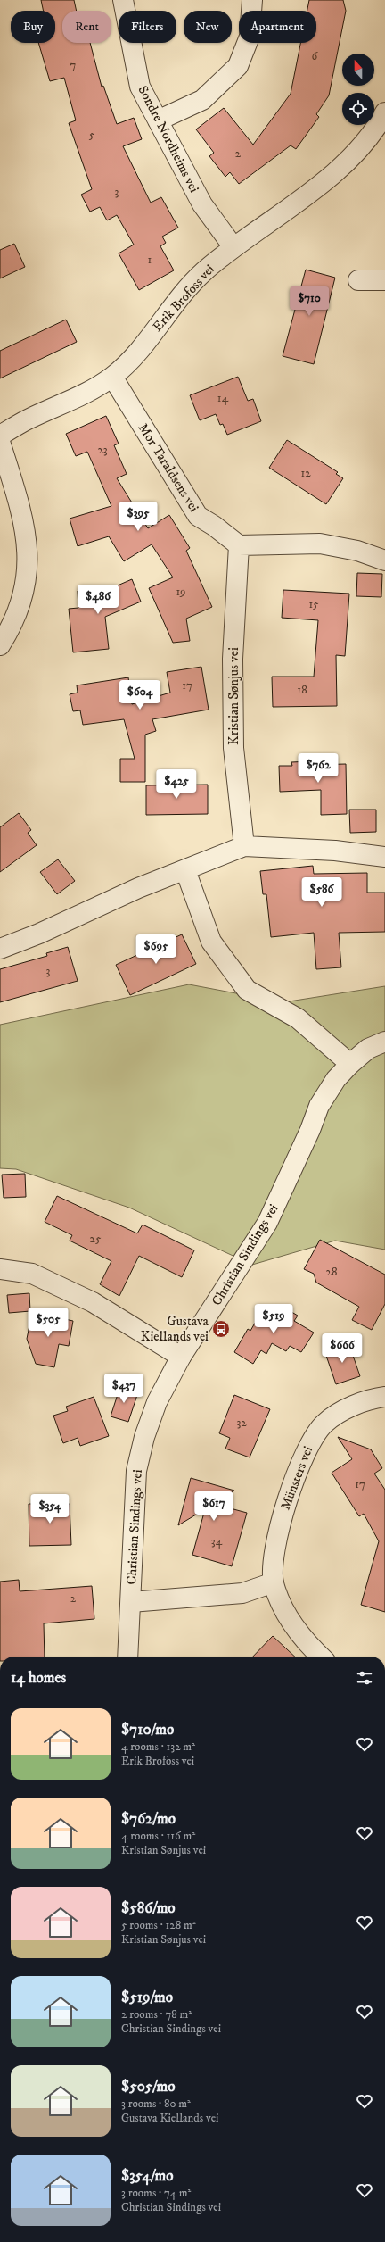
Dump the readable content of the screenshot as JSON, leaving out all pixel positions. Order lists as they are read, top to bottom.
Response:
{
  "streets": {
    "street": [
      "Sondre Nordheims vei",
      "Erik Brofoss vei",
      "Mor Taraldsens vei",
      "Kristian Sønjus vei",
      "Christian Sindings vei",
      "Münsters vei"
    ]
  },
  "crossings": [
    ["Sondre Nordheims vei", "Erik Brofoss vei"],
    ["Erik Brofoss vei", "Mor Taraldsens vei"],
    ["Mor Taraldsens vei", "Kristian Sønjus vei"]
  ],
  "places": {
    "bus stop": ["Gustava Kiellands vei"]
  },
  "house_numbers": [
    "6",
    "7",
    "5",
    "2",
    "3",
    "1",
    "14",
    "23",
    "12",
    "19",
    "15",
    "17",
    "18",
    "3",
    "25",
    "28",
    "32",
    "17",
    "34",
    "2"
  ],
  "north": "top",
  "page": {
    "chip": [
      "Buy",
      "Rent",
      "Filters",
      "New",
      "Apartment"
    ],
    "price": [
      "$710",
      "$395",
      "$486",
      "$604",
      "$762",
      "$425",
      "$586",
      "$695",
      "$519",
      "$505",
      "$666",
      "$437",
      "$617",
      "$354"
    ],
    "heading": "14 homes",
    "list": [
      {
        "name": "$710/mo",
        "note": "4 rooms · 132 m² · Erik Brofoss vei"
      },
      {
        "name": "$762/mo",
        "note": "4 rooms · 116 m² · Kristian Sønjus vei"
      },
      {
        "name": "$586/mo",
        "note": "5 rooms · 128 m² · Kristian Sønjus vei"
      },
      {
        "name": "$519/mo",
        "note": "2 rooms · 78 m² · Christian Sindings vei"
      },
      {
        "name": "$505/mo",
        "note": "3 rooms · 80 m² · Gustava Kiellands vei"
      },
      {
        "name": "$354/mo",
        "note": "3 rooms · 74 m² · Christian Sindings vei"
      }
    ]
  }
}
